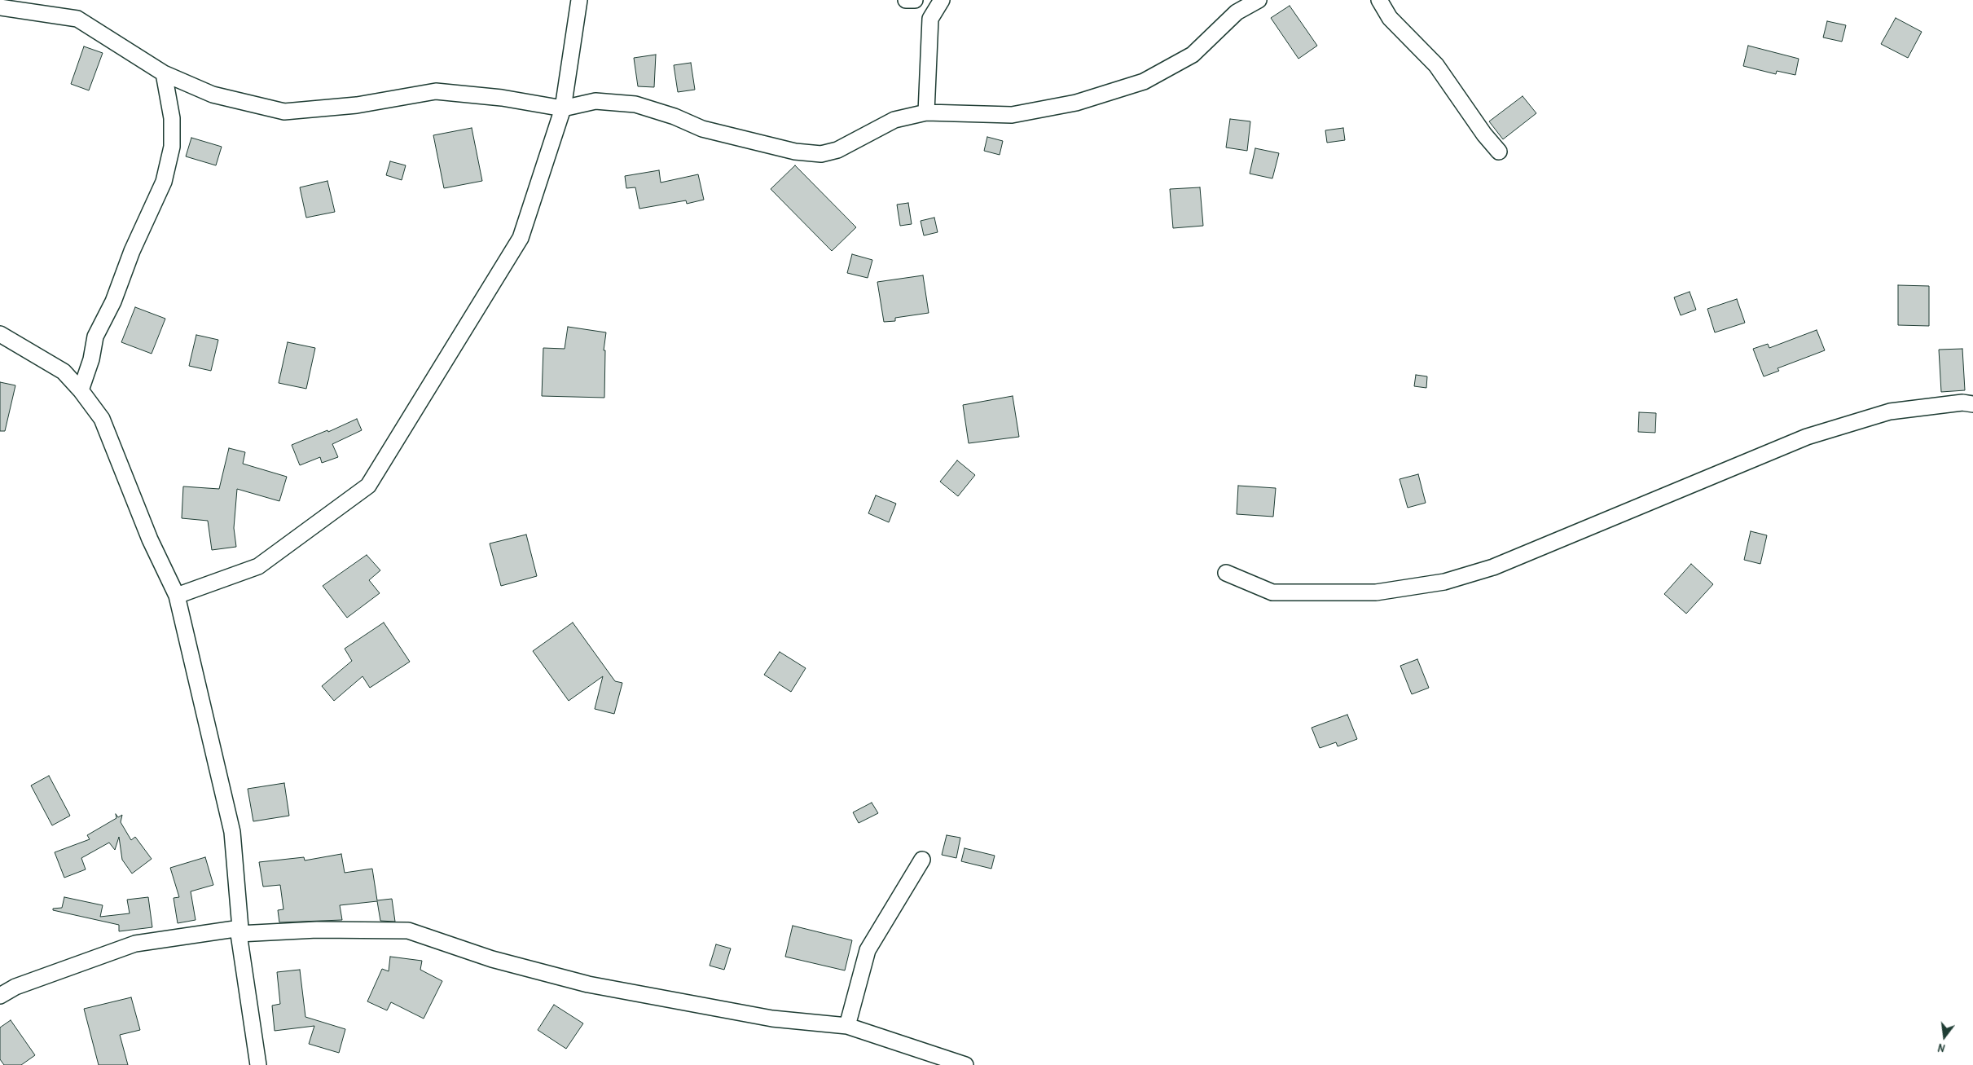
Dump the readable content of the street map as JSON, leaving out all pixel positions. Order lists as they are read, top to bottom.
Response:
{
  "north": "bottom"
}
